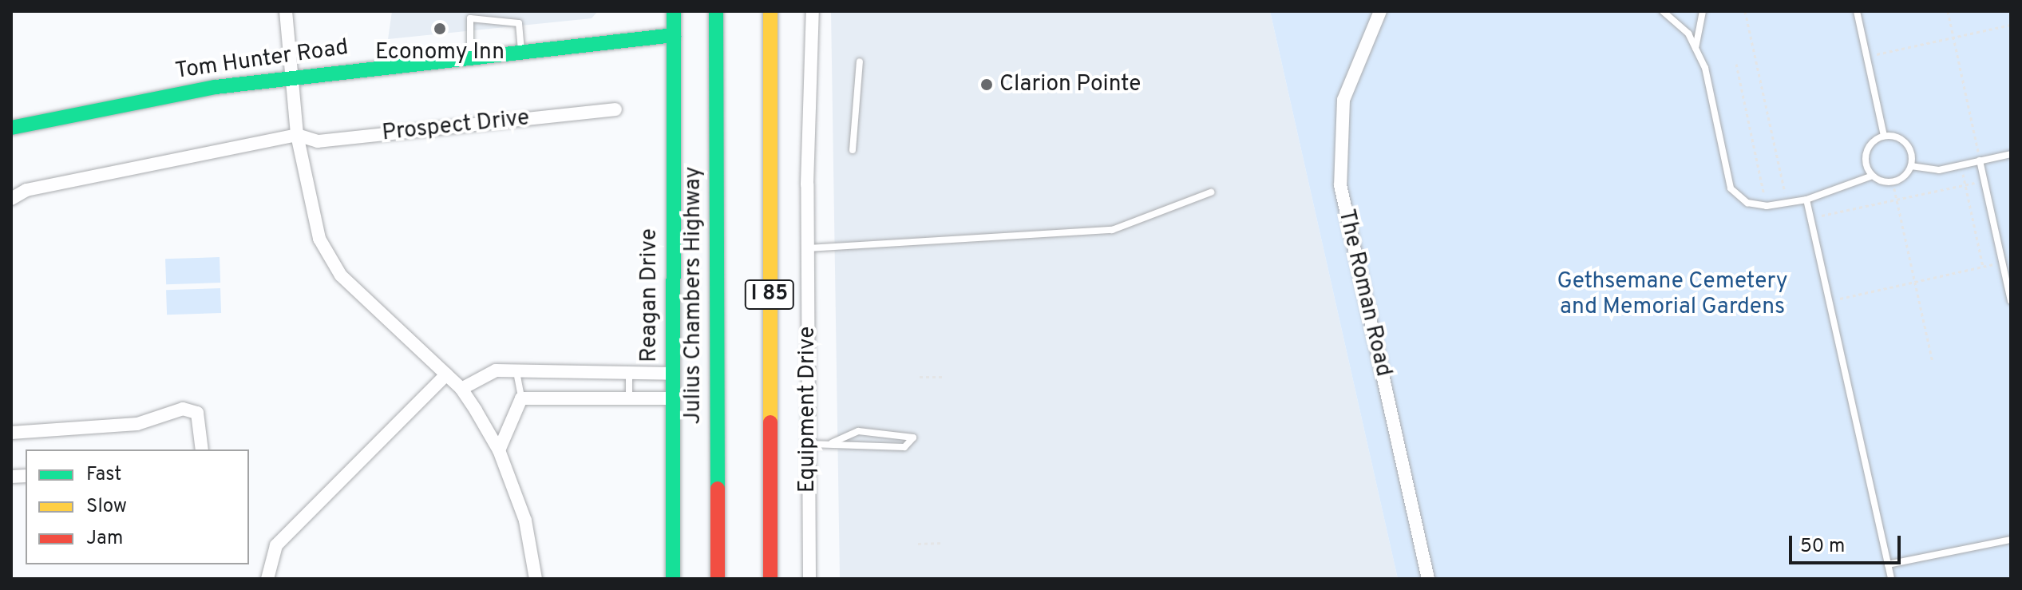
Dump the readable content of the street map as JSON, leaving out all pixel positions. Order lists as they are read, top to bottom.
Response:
{
  "streets": {
    "main road": [
      "Tom Hunter Road",
      "I 85",
      "Reagan Drive",
      "Julius Chambers Highway"
    ],
    "street": ["Prospect Drive", "The Roman Road", "Equipment Drive"]
  },
  "crossings": [
    ["Tom Hunter Road", "Reagan Drive"]
  ],
  "parks": ["Gethsemane Cemetery and Memorial Gardens"],
  "places": ["Economy Inn", "Clarion Pointe"],
  "legend": ["Fast", "Slow", "Jam"],
  "scale_bar": "50 m"
}
